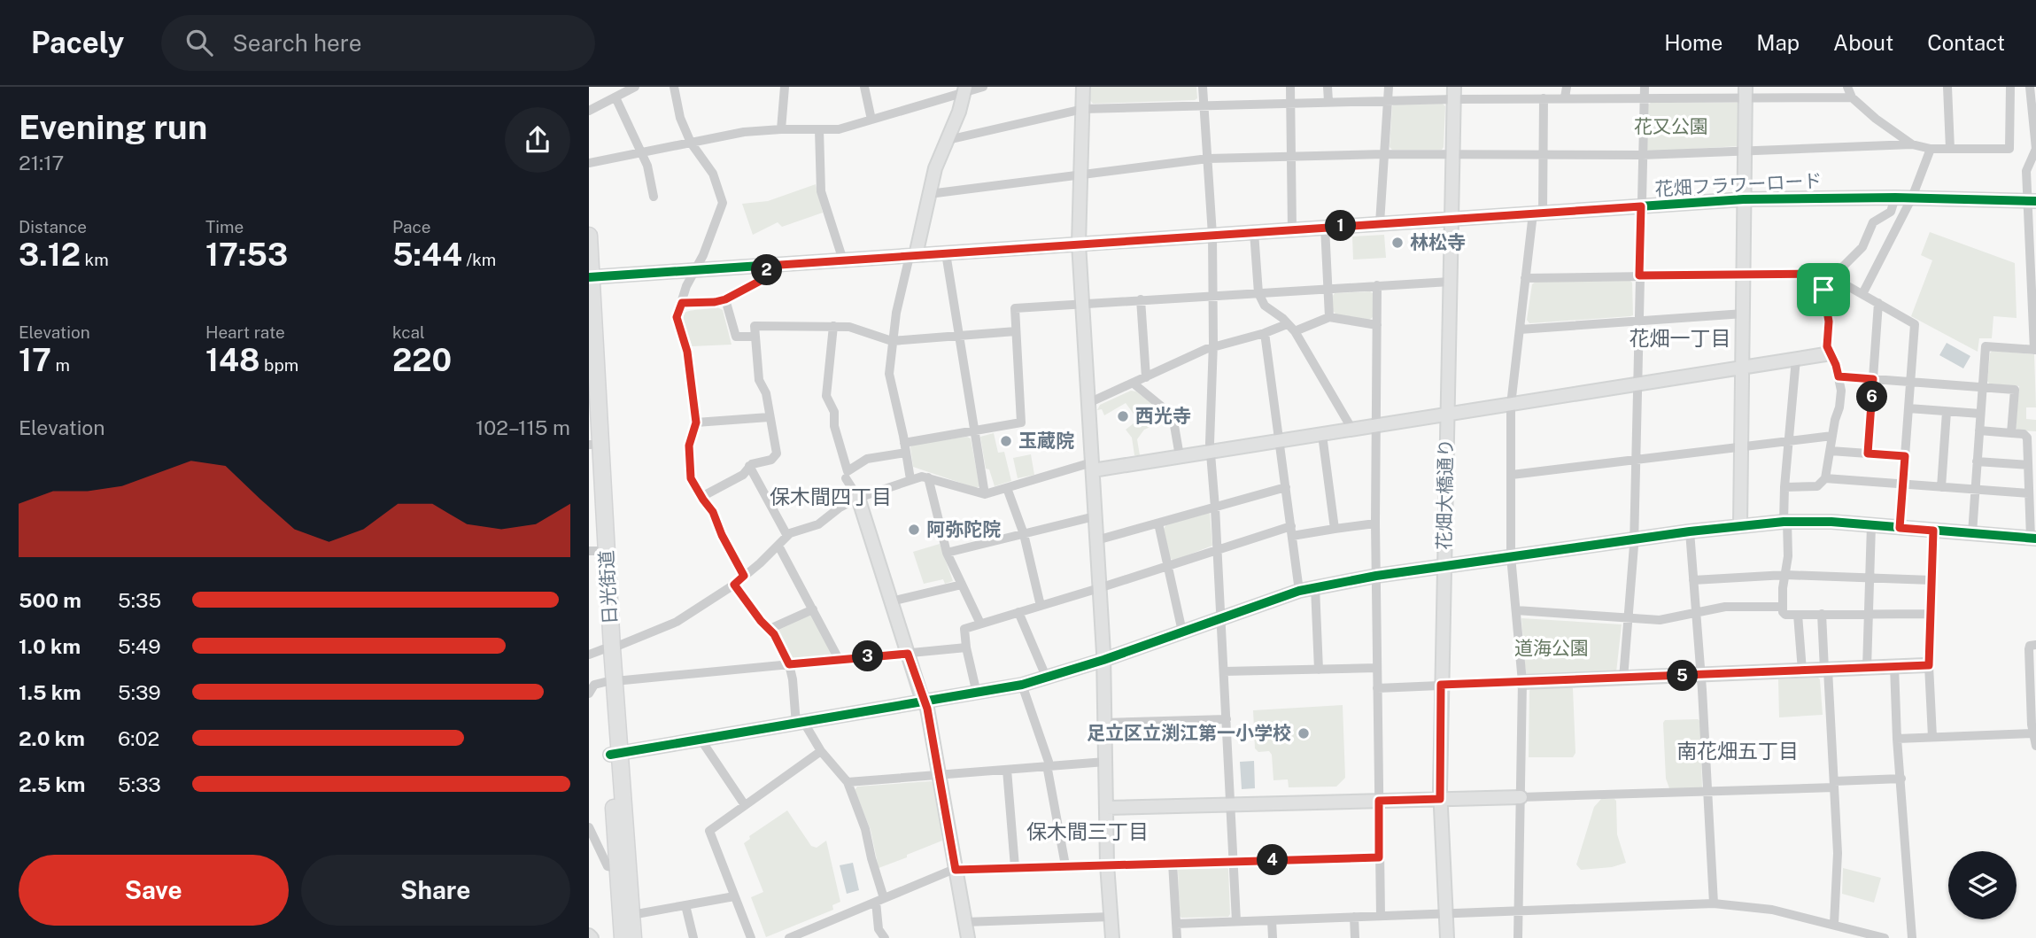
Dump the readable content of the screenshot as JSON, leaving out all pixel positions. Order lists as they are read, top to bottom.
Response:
{
  "streets": {
    "highway": ["日光街道"],
    "street": ["花畑フラワーロード", "花畑大橋通り"]
  },
  "crossings": [
    ["花畑フラワーロード", "花畑大橋通り"],
    ["花畑フラワーロード", "日光街道"]
  ],
  "districts": [
    "花畑一丁目",
    "保木間四丁目",
    "南花畑五丁目",
    "保木間三丁目"
  ],
  "parks": ["花又公園", "道海公園"],
  "places": [
    "林松寺",
    "西光寺",
    "玉蔵院",
    "阿弥陀院",
    "足立区立渕江第一小学校"
  ],
  "page": {
    "header": "Pacely",
    "search": "Search here",
    "nav": [
      "Home",
      "Map",
      "About",
      "Contact"
    ],
    "heading": ["Evening run", "21:17"],
    "stats": [
      ["Distance", "3.12 km"],
      ["Time", "17:53"],
      ["Pace", "5:44 /km"],
      ["Elevation", "17 m"],
      ["Heart rate", "148 bpm"],
      ["kcal", "220"]
    ],
    "pins": [
      "1",
      "2",
      "6",
      "3",
      "5",
      "4"
    ],
    "chart": ["Elevation", "102–115 m"],
    "list": [
      {
        "name": "500 m",
        "note": "5:35"
      },
      {
        "name": "1.0 km",
        "note": "5:49"
      },
      {
        "name": "1.5 km",
        "note": "5:39"
      },
      {
        "name": "2.0 km",
        "note": "6:02"
      },
      {
        "name": "2.5 km",
        "note": "5:33"
      }
    ],
    "buttons": ["Save", "Share"]
  }
}
